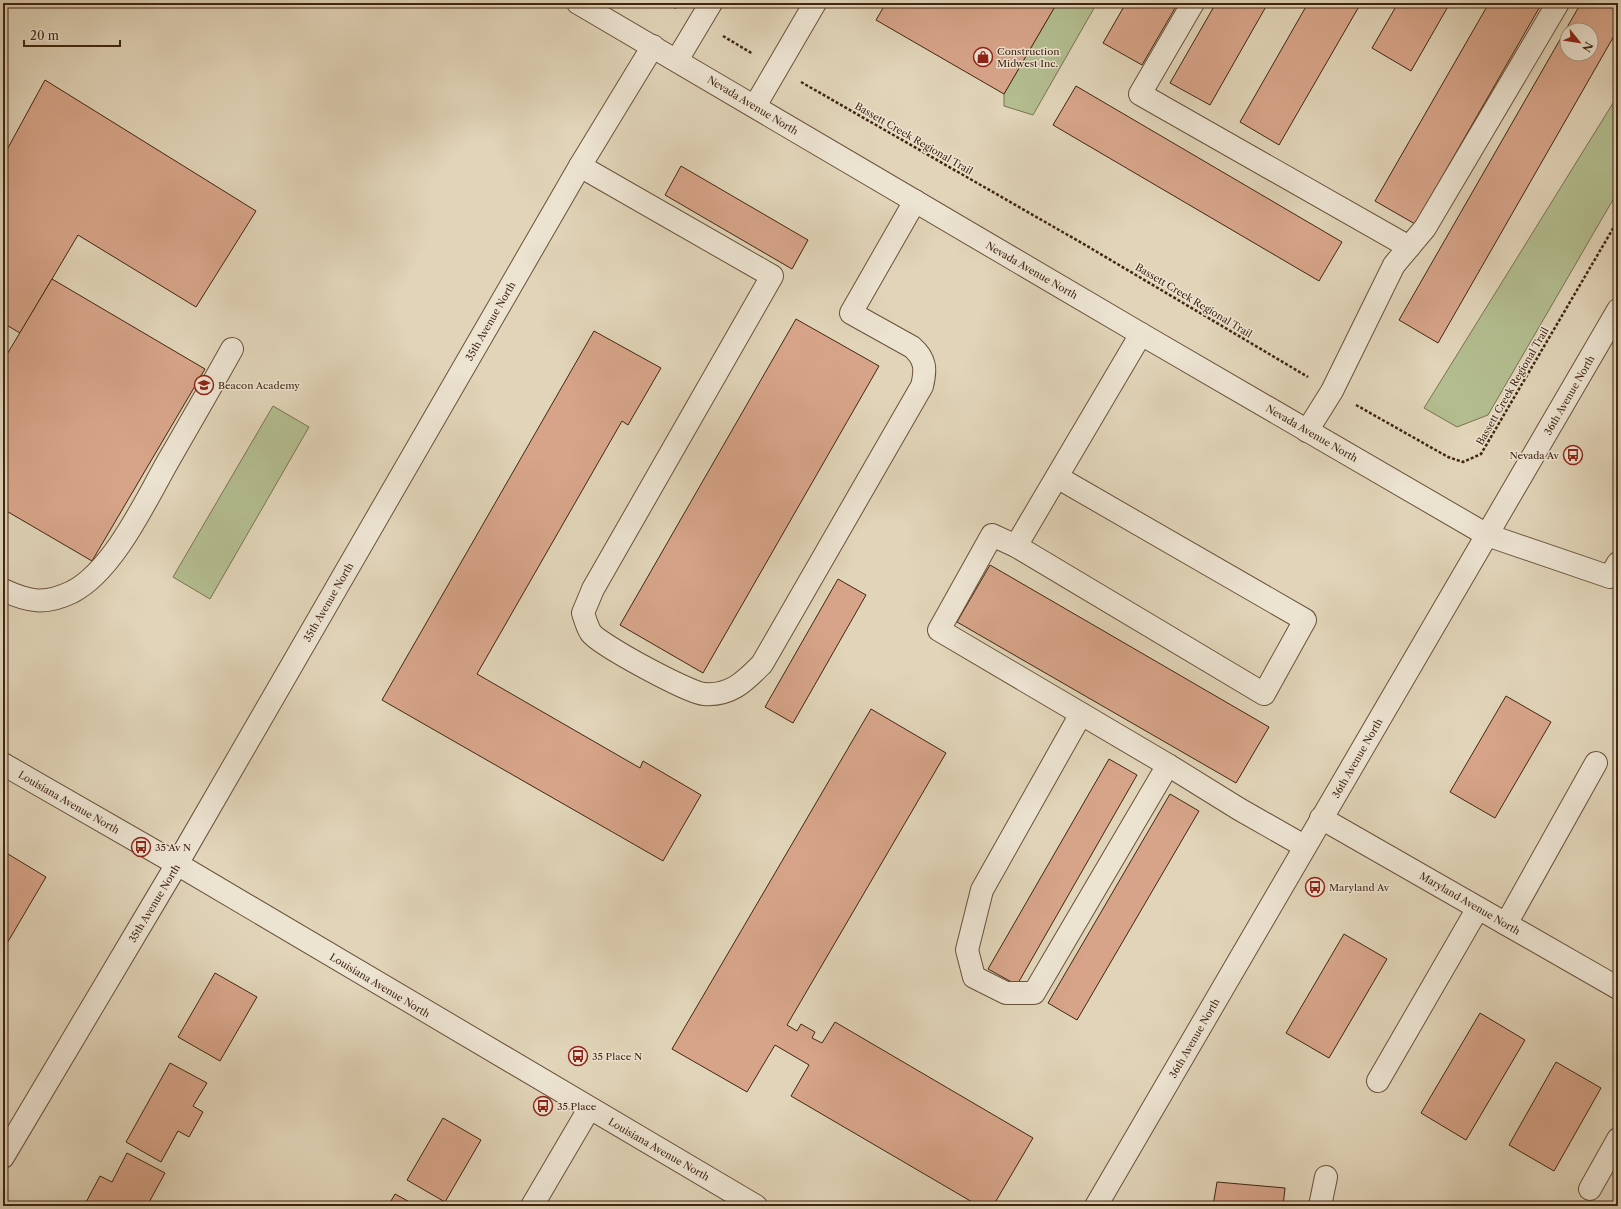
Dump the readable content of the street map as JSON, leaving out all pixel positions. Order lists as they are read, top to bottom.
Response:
{
  "streets": {
    "street": [
      "Nevada Avenue North",
      "35th Avenue North",
      "36th Avenue North",
      "Louisiana Avenue North",
      "Maryland Avenue North"
    ],
    "path": ["Bassett Creek Regional Trail"]
  },
  "crossings": [
    ["Nevada Avenue North", "35th Avenue North"],
    ["Nevada Avenue North", "36th Avenue North"],
    ["35th Avenue North", "Louisiana Avenue North"],
    ["36th Avenue North", "Maryland Avenue North"]
  ],
  "places": {
    "shop": ["Construction Midwest Inc."],
    "school or university": ["Beacon Academy"],
    "bus stop": [
      "Nevada Av",
      "35 Av N",
      "Maryland Av",
      "35 Place N",
      "35 Place"
    ]
  },
  "scale_bar": "20 m",
  "north": "bottom right"
}
